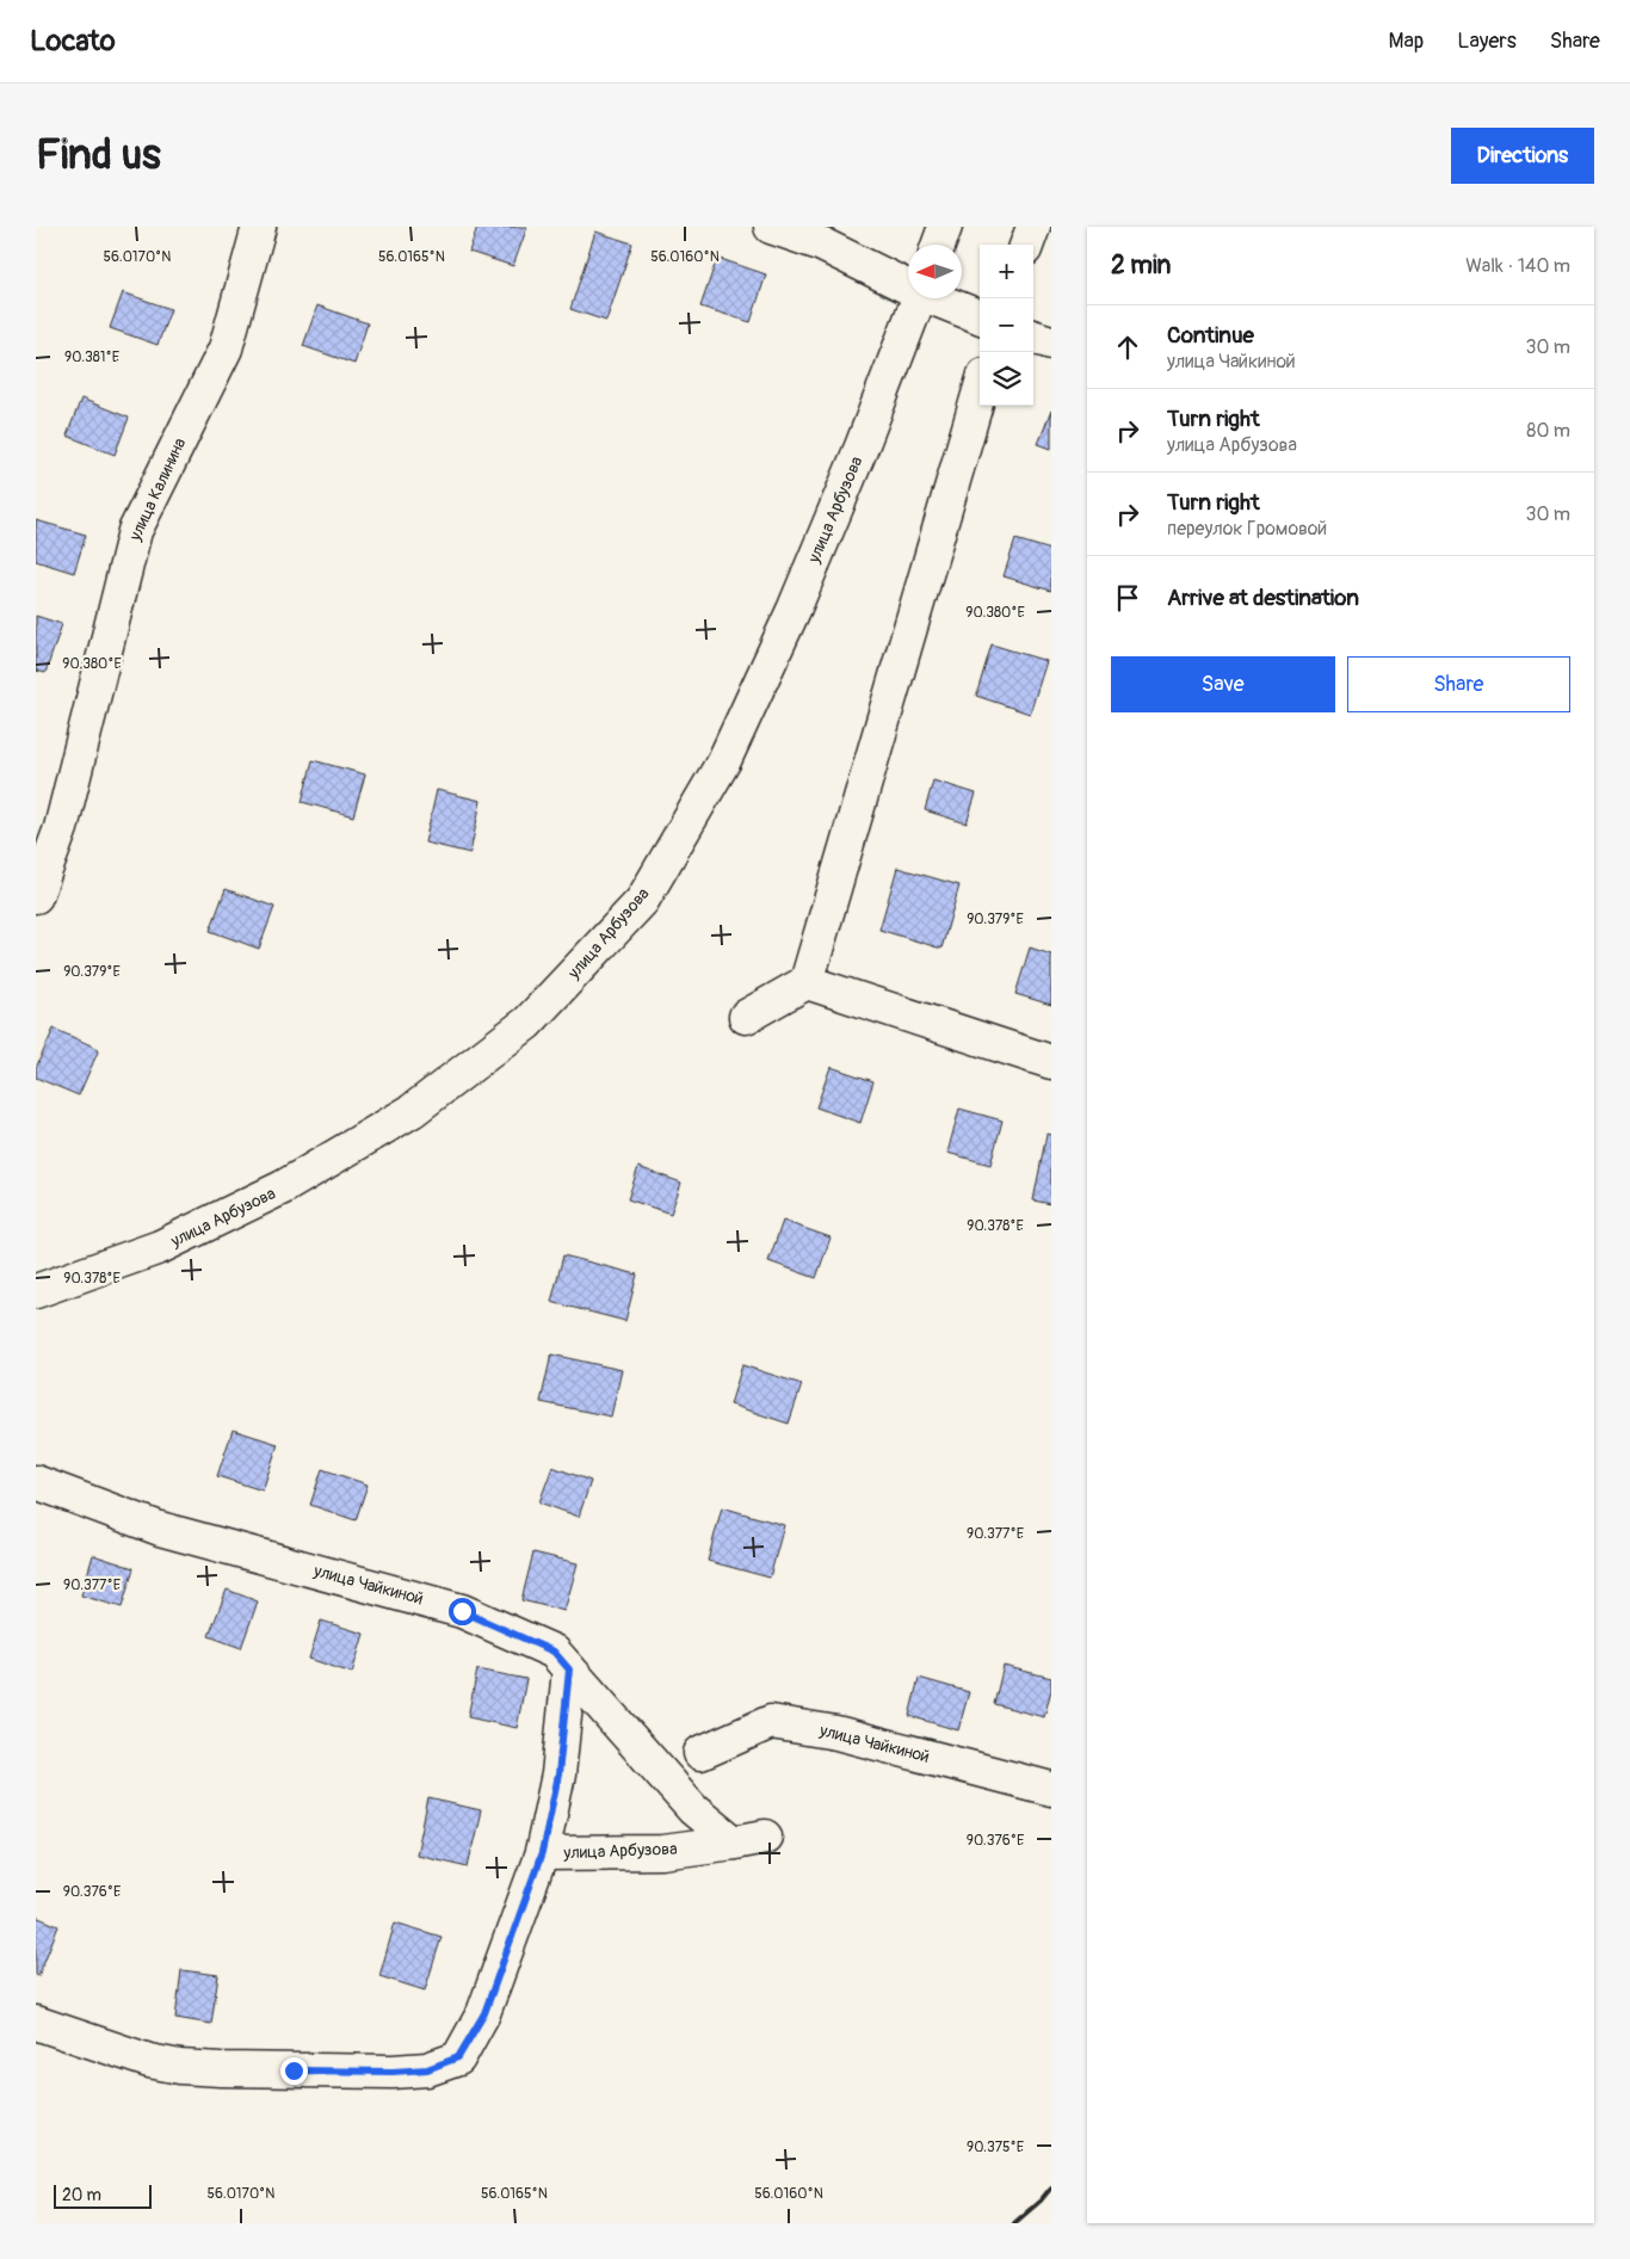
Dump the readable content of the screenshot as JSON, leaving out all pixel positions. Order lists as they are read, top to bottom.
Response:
{
  "streets": {
    "street": ["улица Калинина", "улица Арбузова", "улица Чайкиной"]
  },
  "crossings": [
    ["улица Арбузова", "улица Чайкиной"]
  ],
  "scale_bar": "20 m",
  "north": "left",
  "page": {
    "header": "Locato",
    "nav": ["Map", "Layers", "Share"],
    "buttons": [
      "Directions",
      ["Save", "Share"]
    ],
    "title": "Find us",
    "heading": ["2 min", "Walk · 140 m"],
    "map_buttons": ["+", "−"],
    "list": [
      ["Continue", "улица Чайкиной", "30 m"],
      ["Turn right", "улица Арбузова", "80 m"],
      ["Turn right", "переулок Громовой", "30 m"],
      "Arrive at destination"
    ],
    "scale": "20 m"
  },
  "coordinates": [
    "56.0170°N",
    "56.0165°N",
    "56.0160°N",
    "90.381°E",
    "90.380°E",
    "90.379°E",
    "90.378°E",
    "90.377°E",
    "90.376°E",
    "90.375°E"
  ]
}
